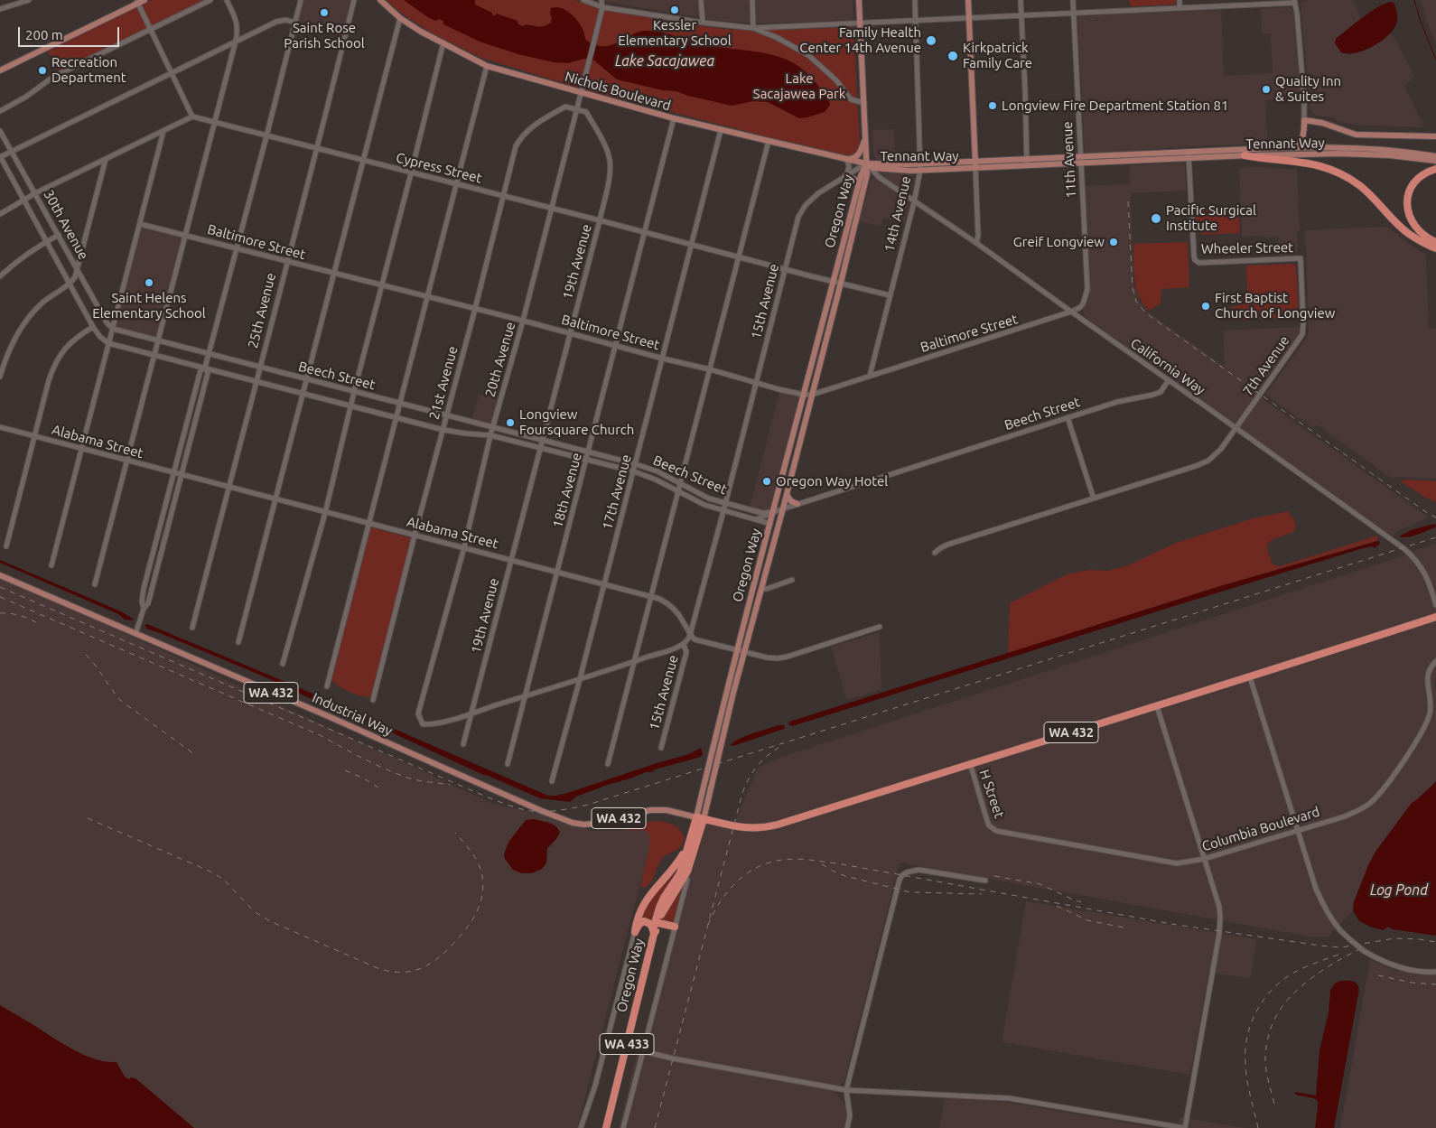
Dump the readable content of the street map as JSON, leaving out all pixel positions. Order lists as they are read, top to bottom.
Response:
{
  "streets": {
    "highway": ["Oregon Way", "WA 432", "WA 433"],
    "main road": ["Nichols Boulevard", "Tennant Way", "Industrial Way"],
    "street": [
      "11th Avenue",
      "Cypress Street",
      "14th Avenue",
      "30th Avenue",
      "Baltimore Street",
      "Wheeler Street",
      "19th Avenue",
      "15th Avenue",
      "25th Avenue",
      "20th Avenue",
      "7th Avenue",
      "California Way",
      "Beech Street",
      "21st Avenue",
      "Alabama Street",
      "18th Avenue",
      "17th Avenue",
      "H Street",
      "Columbia Boulevard"
    ]
  },
  "crossings": [
    ["Nichols Boulevard", "Tennant Way"],
    ["Nichols Boulevard", "Oregon Way"],
    ["Nichols Boulevard", "15th Avenue"],
    ["Nichols Boulevard", "20th Avenue"],
    ["Nichols Boulevard", "California Way"],
    ["Nichols Boulevard", "18th Avenue"],
    ["Nichols Boulevard", "17th Avenue"],
    ["Tennant Way", "11th Avenue"],
    ["Tennant Way", "Oregon Way"],
    ["Tennant Way", "14th Avenue"],
    ["Tennant Way", "Wheeler Street"],
    ["Tennant Way", "15th Avenue"],
    ["Tennant Way", "California Way"],
    ["11th Avenue", "Baltimore Street"],
    ["11th Avenue", "California Way"],
    ["Cypress Street", "Oregon Way"],
    ["Cypress Street", "14th Avenue"],
    ["Cypress Street", "19th Avenue"],
    ["Cypress Street", "15th Avenue"],
    ["Cypress Street", "25th Avenue"],
    ["Cypress Street", "20th Avenue"],
    ["Cypress Street", "21st Avenue"],
    ["Cypress Street", "18th Avenue"],
    ["Cypress Street", "17th Avenue"],
    ["Oregon Way", "Baltimore Street"],
    ["Oregon Way", "15th Avenue"],
    ["Oregon Way", "California Way"],
    ["Oregon Way", "Beech Street"],
    ["Oregon Way", "WA 432"],
    ["Oregon Way", "Industrial Way"],
    ["14th Avenue", "Baltimore Street"],
    ["14th Avenue", "California Way"],
    ["30th Avenue", "Beech Street"],
    ["Baltimore Street", "19th Avenue"],
    ["Baltimore Street", "15th Avenue"],
    ["Baltimore Street", "25th Avenue"],
    ["Baltimore Street", "20th Avenue"],
    ["Baltimore Street", "California Way"],
    ["Baltimore Street", "21st Avenue"],
    ["Baltimore Street", "18th Avenue"],
    ["Baltimore Street", "17th Avenue"],
    ["Wheeler Street", "7th Avenue"],
    ["19th Avenue", "20th Avenue"],
    ["19th Avenue", "Beech Street"],
    ["19th Avenue", "21st Avenue"],
    ["19th Avenue", "Alabama Street"],
    ["15th Avenue", "California Way"],
    ["15th Avenue", "Beech Street"],
    ["15th Avenue", "Alabama Street"],
    ["25th Avenue", "Beech Street"],
    ["25th Avenue", "Alabama Street"],
    ["20th Avenue", "Beech Street"],
    ["20th Avenue", "21st Avenue"],
    ["20th Avenue", "Alabama Street"],
    ["7th Avenue", "California Way"],
    ["California Way", "Beech Street"],
    ["Beech Street", "21st Avenue"],
    ["Beech Street", "18th Avenue"],
    ["Beech Street", "17th Avenue"],
    ["21st Avenue", "Alabama Street"],
    ["Alabama Street", "18th Avenue"],
    ["Alabama Street", "17th Avenue"],
    ["WA 432", "Industrial Way"],
    ["WA 432", "H Street"],
    ["H Street", "Columbia Boulevard"]
  ],
  "water": ["Lake Sacajawea", "Log Pond"],
  "parks": ["Lake Sacajawea Park"],
  "places": [
    "Kessler Elementary School",
    "Saint Rose Parish School",
    "Family Health Center 14th Avenue",
    "Kirkpatrick Family Care",
    "Recreation Department",
    "Quality Inn & Suites",
    "Longview Fire Department Station 81",
    "Pacific Surgical Institute",
    "Greif Longview",
    "Saint Helens Elementary School",
    "First Baptist Church of Longview",
    "Longview Foursquare Church",
    "Oregon Way Hotel"
  ],
  "scale_bar": "200 m"
}
